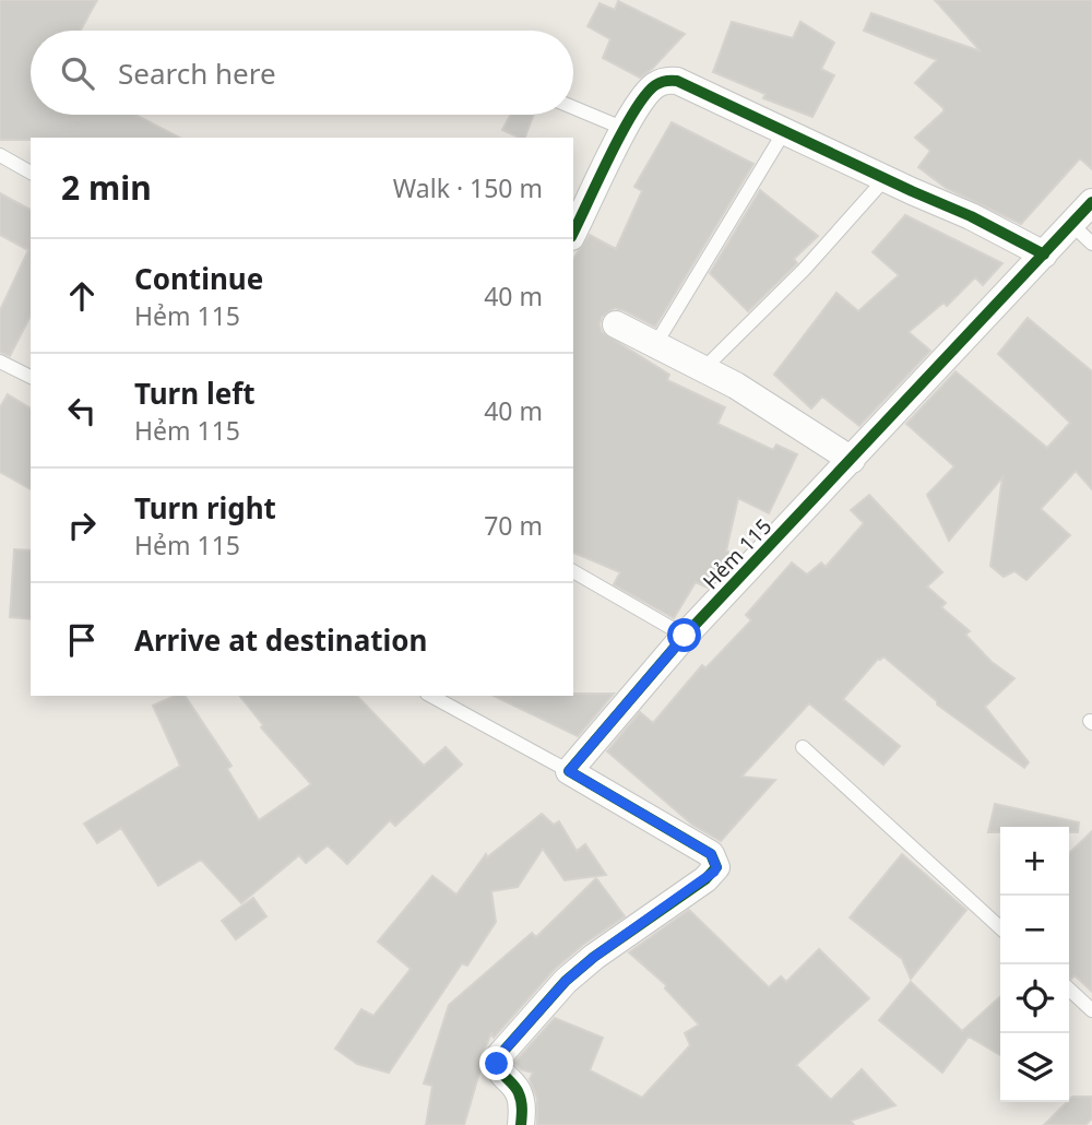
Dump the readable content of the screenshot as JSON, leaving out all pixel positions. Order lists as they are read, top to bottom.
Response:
{
  "streets": {
    "street": ["Hẻm 115"]
  },
  "page": {
    "search": "Search here",
    "heading": ["2 min", "Walk · 150 m"],
    "list": [
      ["Continue", "Hẻm 115", "40 m"],
      ["Turn left", "Hẻm 115", "40 m"],
      ["Turn right", "Hẻm 115", "70 m"],
      "Arrive at destination"
    ],
    "map_buttons": ["+", "−"]
  }
}
